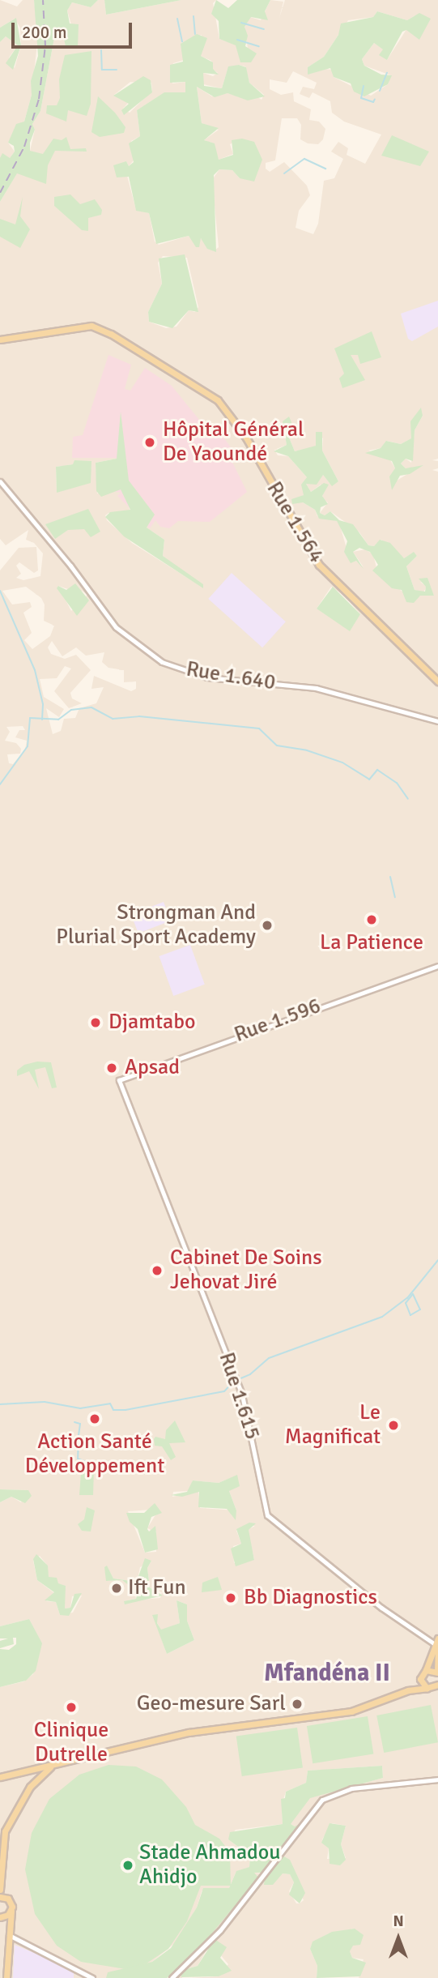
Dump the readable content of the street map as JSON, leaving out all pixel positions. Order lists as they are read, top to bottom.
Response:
{
  "streets": {
    "main road": ["Rue 1.564"],
    "street": ["Rue 1.640", "Rue 1.596", "Rue 1.615"]
  },
  "crossings": [
    ["Rue 1.596", "Rue 1.615"]
  ],
  "districts": ["Mfandéna II"],
  "places": [
    "Hôpital Général De Yaoundé",
    "La Patience",
    "Strongman And Plurial Sport Academy",
    "Djamtabo",
    "Apsad",
    "Cabinet De Soins Jehovat Jiré",
    "Action Santé Développement",
    "Le Magnificat",
    "Ift Fun",
    "Bb Diagnostics",
    "Geo-mesure Sarl",
    "Clinique Dutrelle",
    "Stade Ahmadou Ahidjo"
  ],
  "scale_bar": "200 m",
  "north": "top"
}
